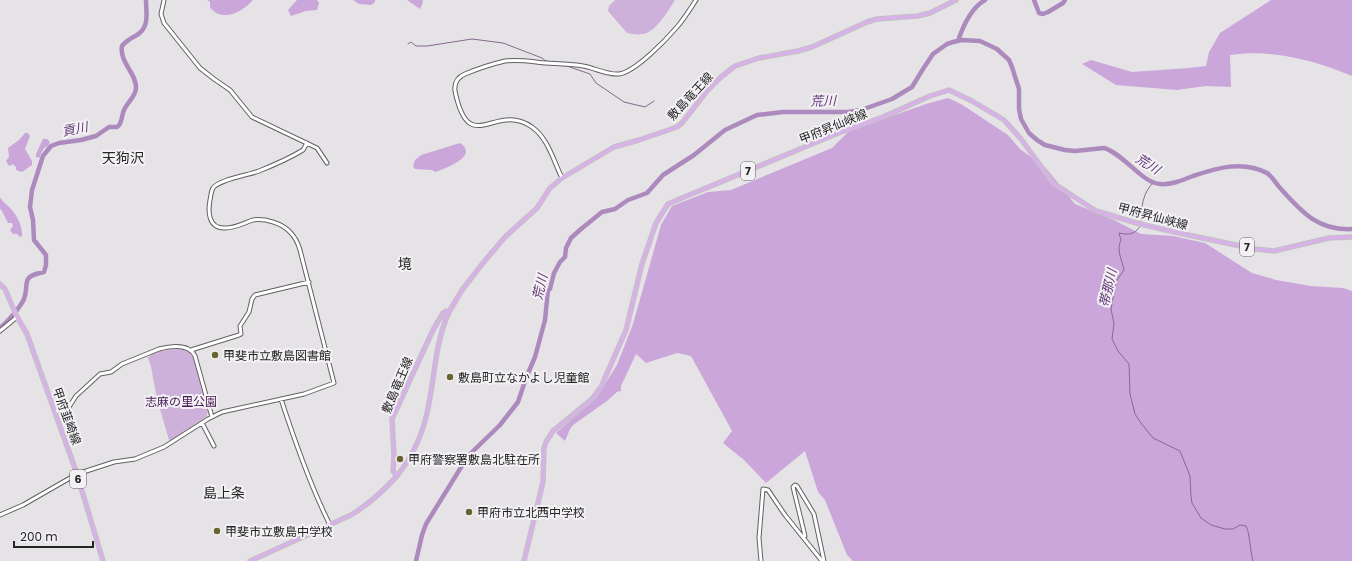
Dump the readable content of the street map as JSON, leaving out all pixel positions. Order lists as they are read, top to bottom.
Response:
{
  "streets": {
    "main road": [
      "敷島竜王線",
      "甲府昇仙峡線",
      "7",
      "甲府韮崎線",
      "6"
    ]
  },
  "districts": ["天狗沢", "境", "島上条"],
  "water": ["荒川", "貢川", "帯那川"],
  "parks": ["志麻の里公園"],
  "places": [
    "甲斐市立敷島図書館",
    "敷島町立なかよし児童館",
    "甲府警察署敷島北駐在所",
    "甲府市立北西中学校",
    "甲斐市立敷島中学校"
  ],
  "scale_bar": "200 m"
}
